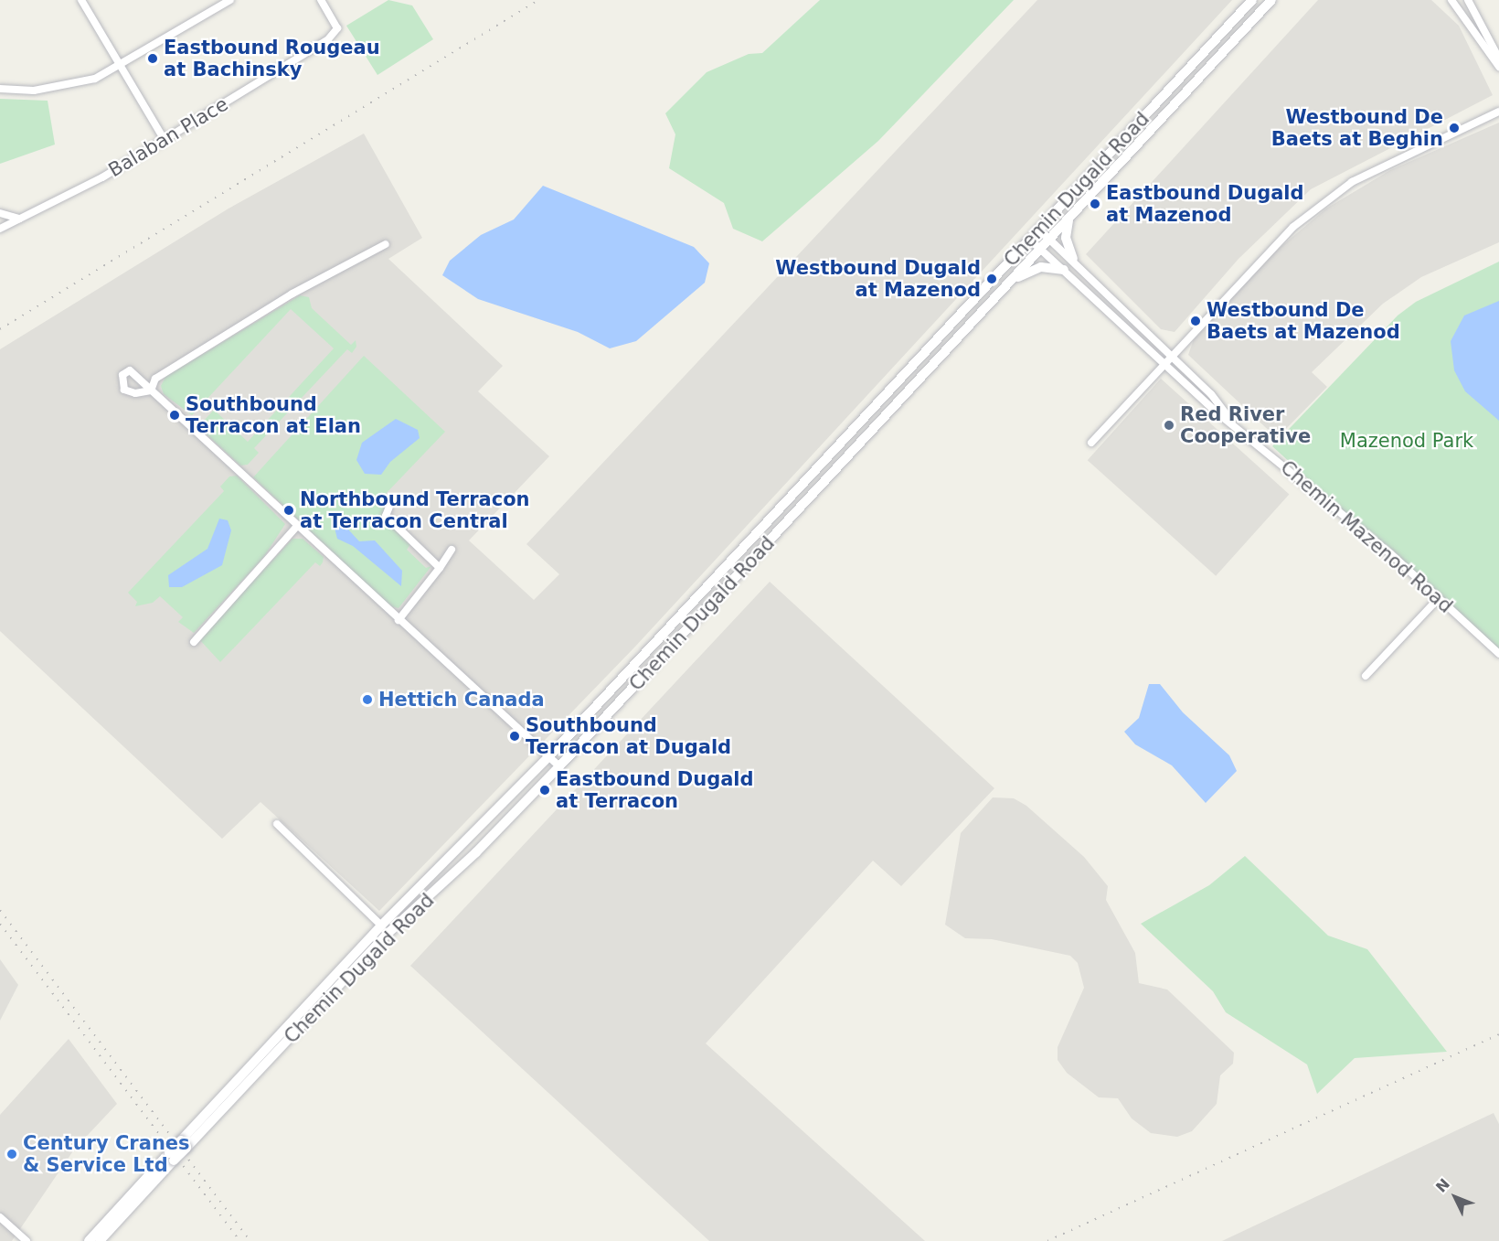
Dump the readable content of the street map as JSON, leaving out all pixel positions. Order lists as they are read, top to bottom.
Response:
{
  "streets": {
    "main road": ["Chemin Dugald Road"],
    "street": ["Balaban Place", "Chemin Mazenod Road"]
  },
  "crossings": [
    ["Chemin Dugald Road", "Chemin Mazenod Road"]
  ],
  "parks": ["Mazenod Park"],
  "places": [
    "Eastbound Rougeau at Bachinsky",
    "Westbound De Baets at Beghin",
    "Eastbound Dugald at Mazenod",
    "Westbound Dugald at Mazenod",
    "Westbound De Baets at Mazenod",
    "Southbound Terracon at Elan",
    "Red River Cooperative",
    "Northbound Terracon at Terracon Central",
    "Hettich Canada",
    "Southbound Terracon at Dugald",
    "Eastbound Dugald at Terracon",
    "Century Cranes & Service Ltd"
  ],
  "north": "top left"
}
